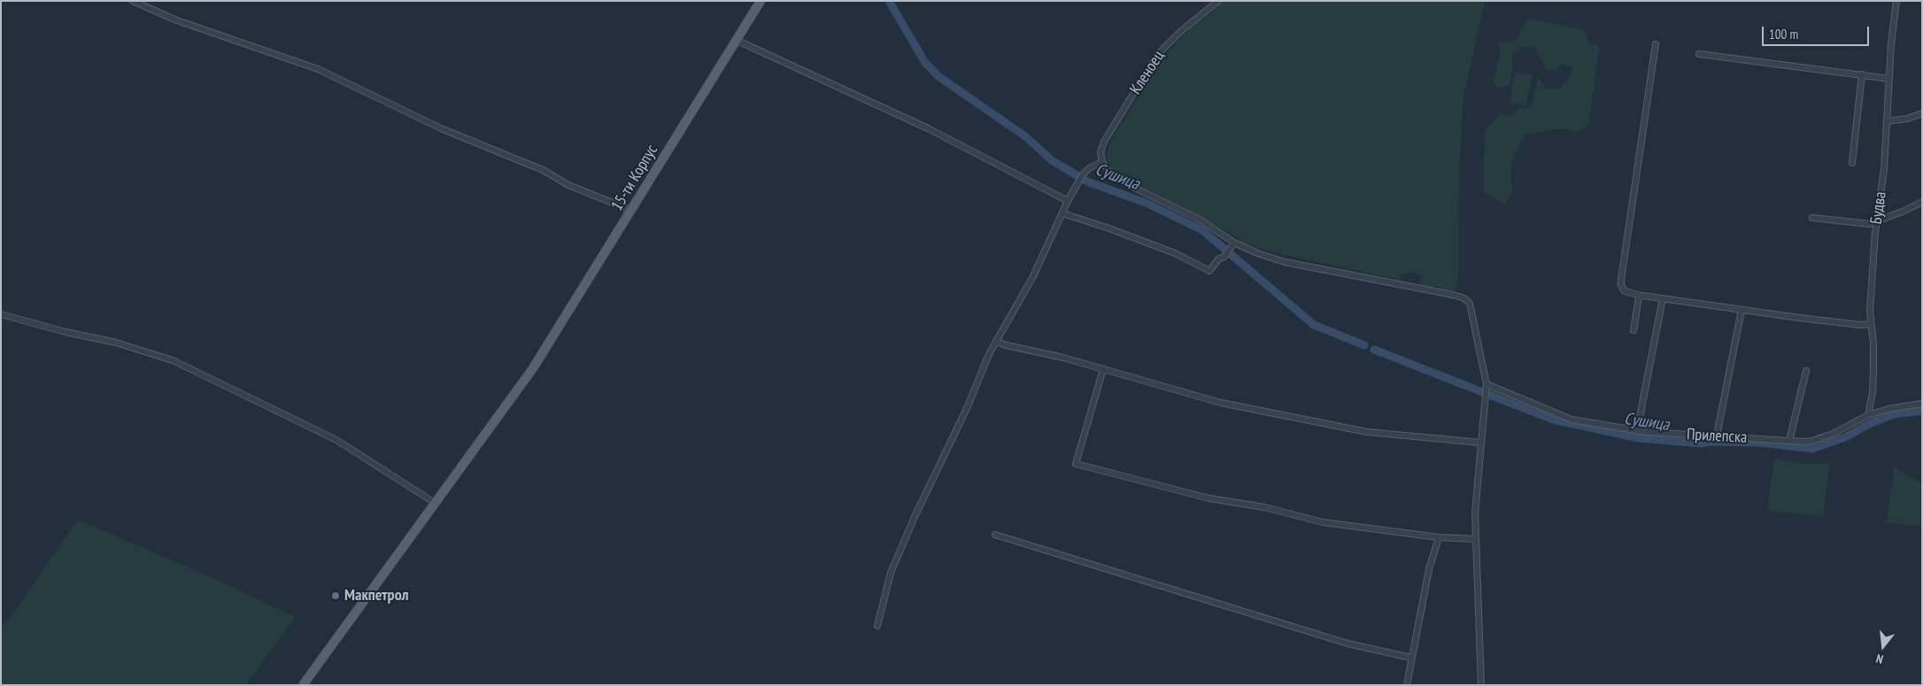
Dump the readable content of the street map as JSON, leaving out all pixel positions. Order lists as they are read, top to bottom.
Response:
{
  "streets": {
    "main road": ["15-ти Корпус"],
    "street": ["Кленоец", "Будва", "Прилепска"]
  },
  "crossings": [
    ["Будва", "Прилепска"]
  ],
  "water": ["Сушица"],
  "places": ["Макпетрол"],
  "scale_bar": "100 m",
  "north": "bottom"
}
